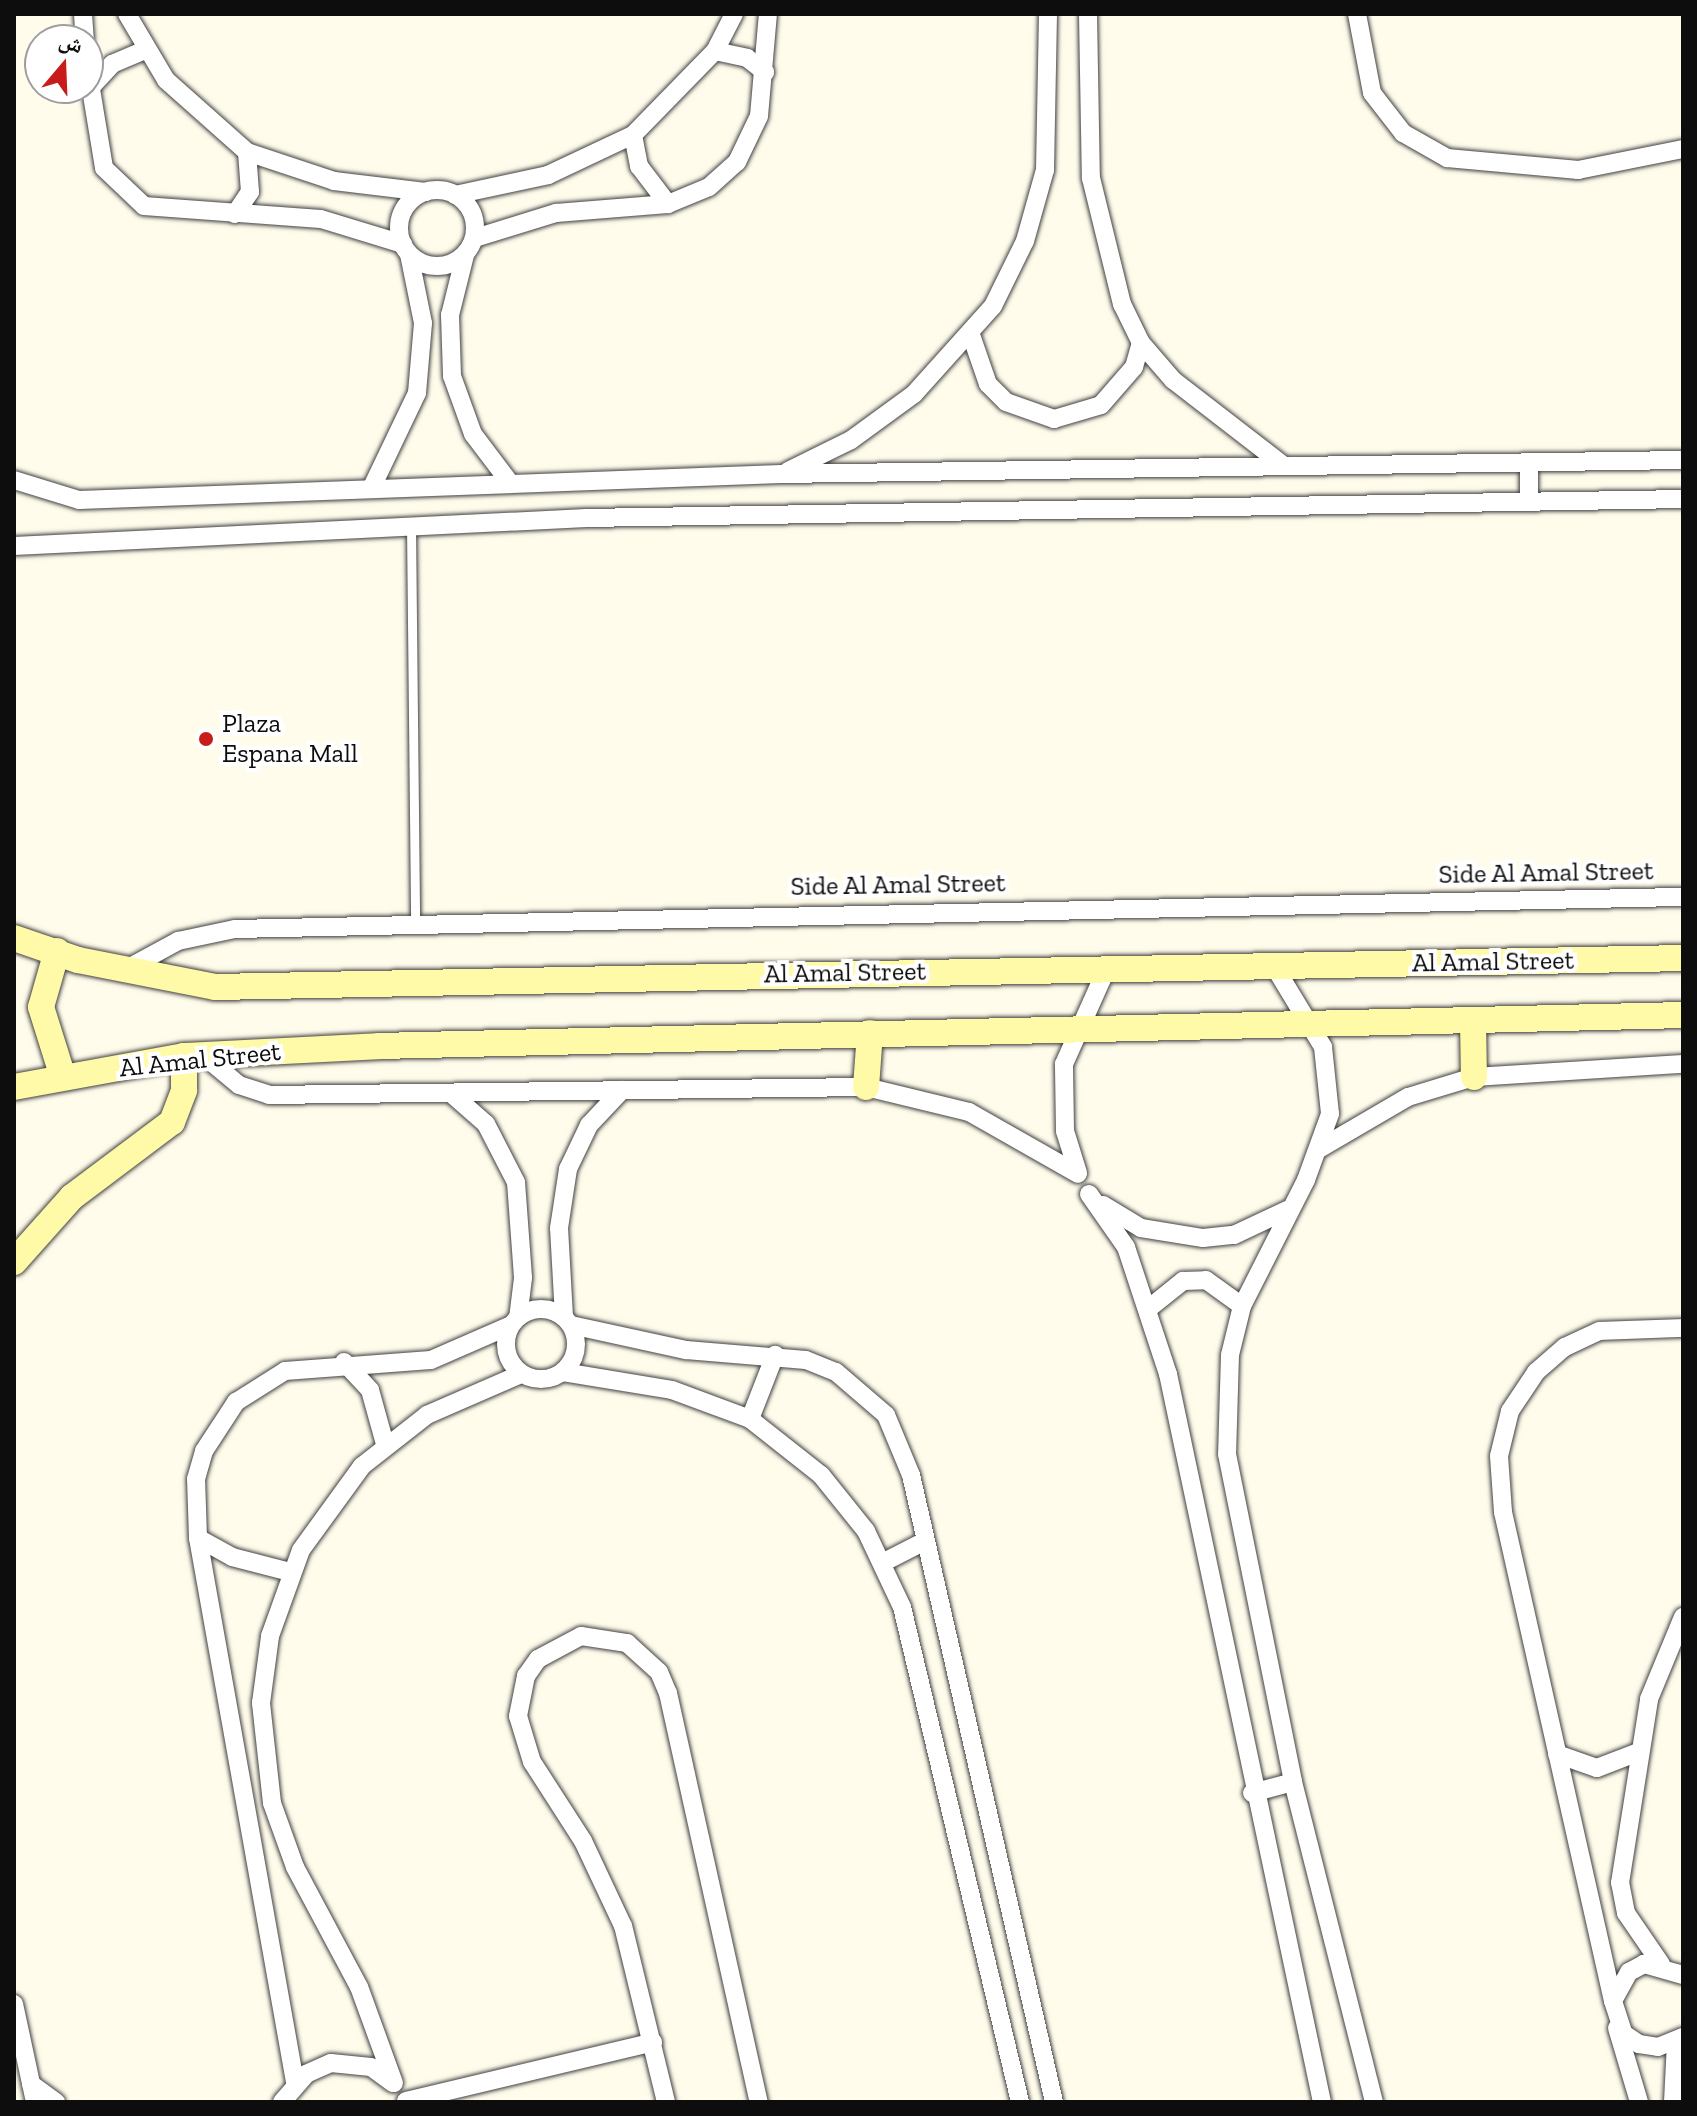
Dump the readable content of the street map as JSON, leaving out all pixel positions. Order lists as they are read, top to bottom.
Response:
{
  "streets": {
    "main road": ["Al Amal Street"],
    "street": ["Side Al Amal Street"]
  },
  "crossings": [
    ["Side Al Amal Street", "Al Amal Street"]
  ],
  "places": ["Plaza Espana Mall"],
  "north": "top"
}
